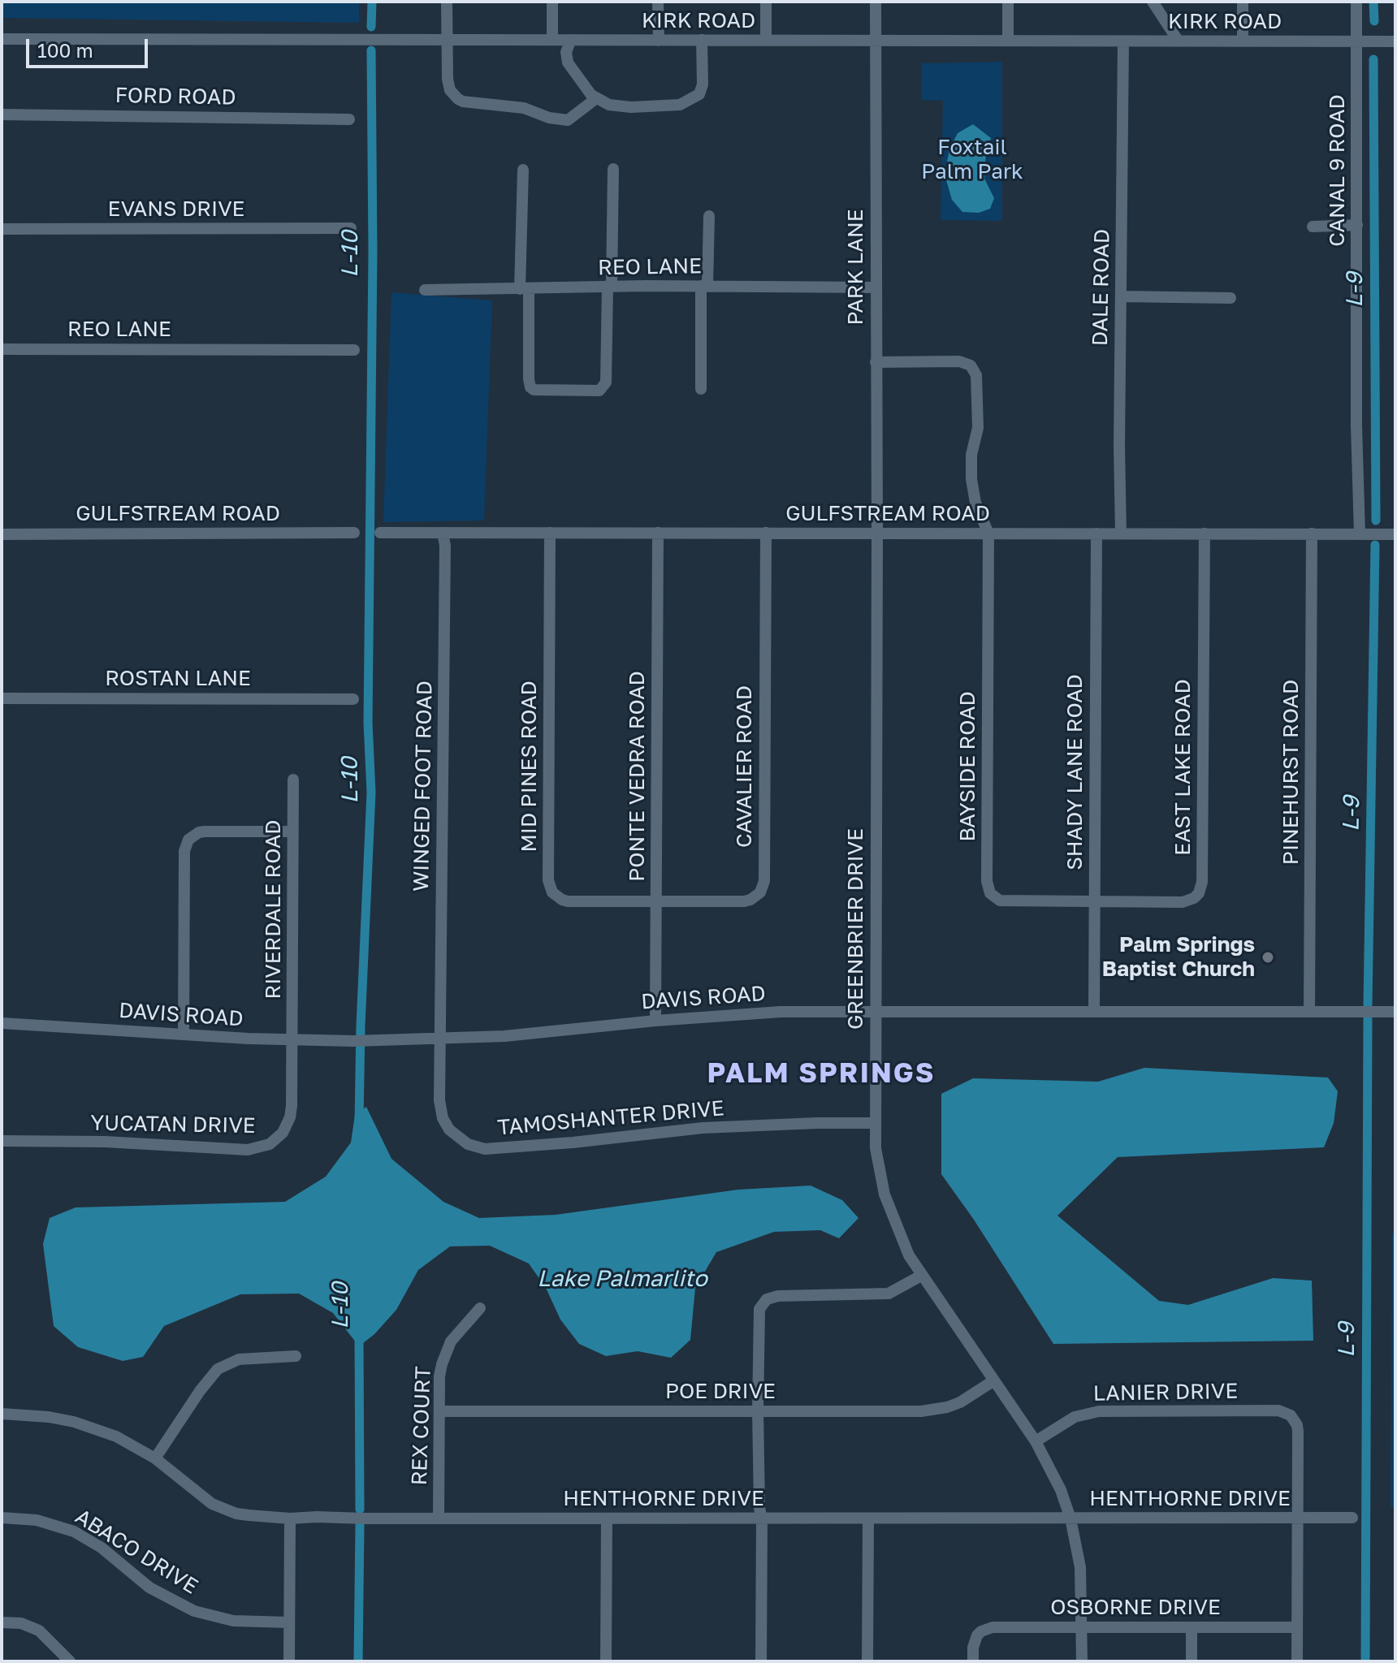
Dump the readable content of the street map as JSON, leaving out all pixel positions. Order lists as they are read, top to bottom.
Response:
{
  "streets": {
    "street": [
      "KIRK ROAD",
      "FORD ROAD",
      "CANAL 9 ROAD",
      "EVANS DRIVE",
      "REO LANE",
      "PARK LANE",
      "DALE ROAD",
      "GULFSTREAM ROAD",
      "ROSTAN LANE",
      "MID PINES ROAD",
      "CAVALIER ROAD",
      "BAYSIDE ROAD",
      "EAST LAKE ROAD",
      "SHADY LANE ROAD",
      "PINEHURST ROAD",
      "PONTE VEDRA ROAD",
      "WINGED FOOT ROAD",
      "RIVERDALE ROAD",
      "GREENBRIER DRIVE",
      "DAVIS ROAD",
      "TAMOSHANTER DRIVE",
      "YUCATAN DRIVE",
      "POE DRIVE",
      "LANIER DRIVE",
      "REX COURT",
      "HENTHORNE DRIVE",
      "ABACO DRIVE",
      "OSBORNE DRIVE"
    ]
  },
  "crossings": [
    ["KIRK ROAD", "CANAL 9 ROAD"],
    ["KIRK ROAD", "PARK LANE"],
    ["KIRK ROAD", "DALE ROAD"],
    ["CANAL 9 ROAD", "GULFSTREAM ROAD"],
    ["REO LANE", "PARK LANE"],
    ["PARK LANE", "GULFSTREAM ROAD"],
    ["PARK LANE", "GREENBRIER DRIVE"],
    ["DALE ROAD", "GULFSTREAM ROAD"],
    ["GULFSTREAM ROAD", "MID PINES ROAD"],
    ["GULFSTREAM ROAD", "CAVALIER ROAD"],
    ["GULFSTREAM ROAD", "BAYSIDE ROAD"],
    ["GULFSTREAM ROAD", "EAST LAKE ROAD"],
    ["GULFSTREAM ROAD", "SHADY LANE ROAD"],
    ["GULFSTREAM ROAD", "PINEHURST ROAD"],
    ["GULFSTREAM ROAD", "PONTE VEDRA ROAD"],
    ["GULFSTREAM ROAD", "WINGED FOOT ROAD"],
    ["GULFSTREAM ROAD", "GREENBRIER DRIVE"],
    ["MID PINES ROAD", "CAVALIER ROAD"],
    ["MID PINES ROAD", "PONTE VEDRA ROAD"],
    ["CAVALIER ROAD", "PONTE VEDRA ROAD"],
    ["BAYSIDE ROAD", "EAST LAKE ROAD"],
    ["BAYSIDE ROAD", "SHADY LANE ROAD"],
    ["EAST LAKE ROAD", "SHADY LANE ROAD"],
    ["SHADY LANE ROAD", "DAVIS ROAD"],
    ["PINEHURST ROAD", "DAVIS ROAD"],
    ["PONTE VEDRA ROAD", "DAVIS ROAD"],
    ["WINGED FOOT ROAD", "DAVIS ROAD"],
    ["WINGED FOOT ROAD", "TAMOSHANTER DRIVE"],
    ["RIVERDALE ROAD", "DAVIS ROAD"],
    ["RIVERDALE ROAD", "YUCATAN DRIVE"],
    ["GREENBRIER DRIVE", "DAVIS ROAD"],
    ["GREENBRIER DRIVE", "TAMOSHANTER DRIVE"],
    ["GREENBRIER DRIVE", "POE DRIVE"],
    ["GREENBRIER DRIVE", "LANIER DRIVE"],
    ["GREENBRIER DRIVE", "HENTHORNE DRIVE"],
    ["GREENBRIER DRIVE", "OSBORNE DRIVE"],
    ["DAVIS ROAD", "TAMOSHANTER DRIVE"],
    ["DAVIS ROAD", "YUCATAN DRIVE"],
    ["POE DRIVE", "REX COURT"],
    ["LANIER DRIVE", "HENTHORNE DRIVE"],
    ["REX COURT", "HENTHORNE DRIVE"]
  ],
  "districts": ["PALM SPRINGS"],
  "water": ["L-10", "L-9", "Lake Palmarlito"],
  "parks": ["Foxtail Palm Park"],
  "places": ["Palm Springs Baptist Church"],
  "scale_bar": "100 m"
}
